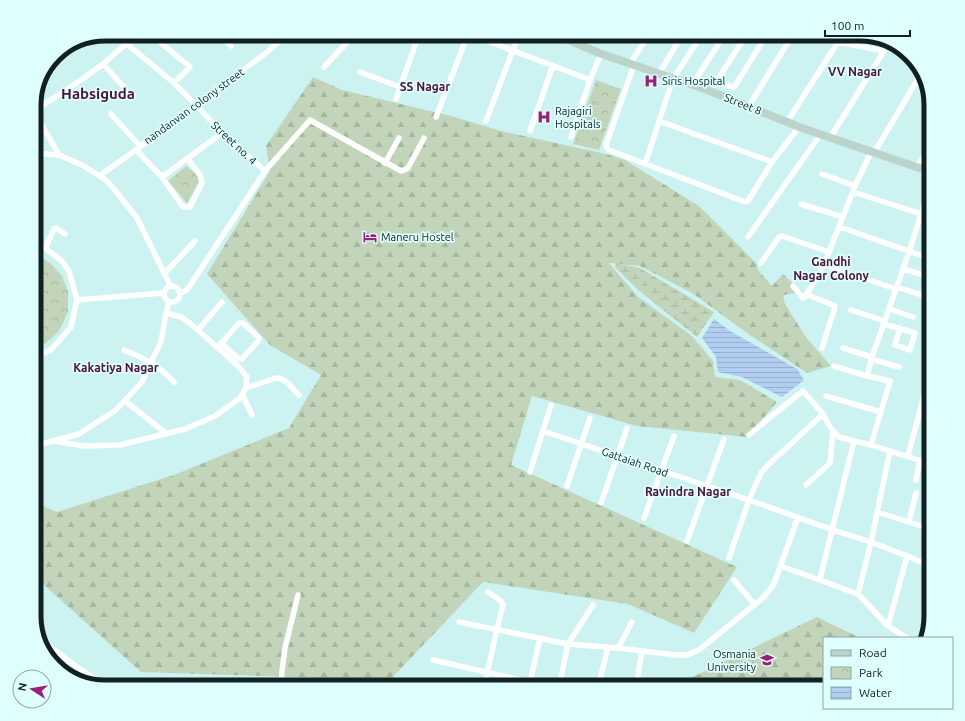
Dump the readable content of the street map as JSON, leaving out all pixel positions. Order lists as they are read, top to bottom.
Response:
{
  "streets": {
    "street": [
      "Street 8",
      "nandanvan colony street",
      "Street no. 4",
      "Gattaiah Road"
    ]
  },
  "crossings": [
    ["nandanvan colony street", "Street no. 4"]
  ],
  "districts": [
    "VV Nagar",
    "SS Nagar",
    "Habsiguda",
    "Gandhi Nagar Colony",
    "Kakatiya Nagar",
    "Ravindra Nagar"
  ],
  "places": {
    "hospital": ["Siris Hospital", "Rajagiri Hospitals"],
    "hotel": ["Maneru Hostel"],
    "school or university": ["Osmania University"]
  },
  "legend": ["Road", "Park", "Water"],
  "scale_bar": "100 m",
  "north": "left"
}
